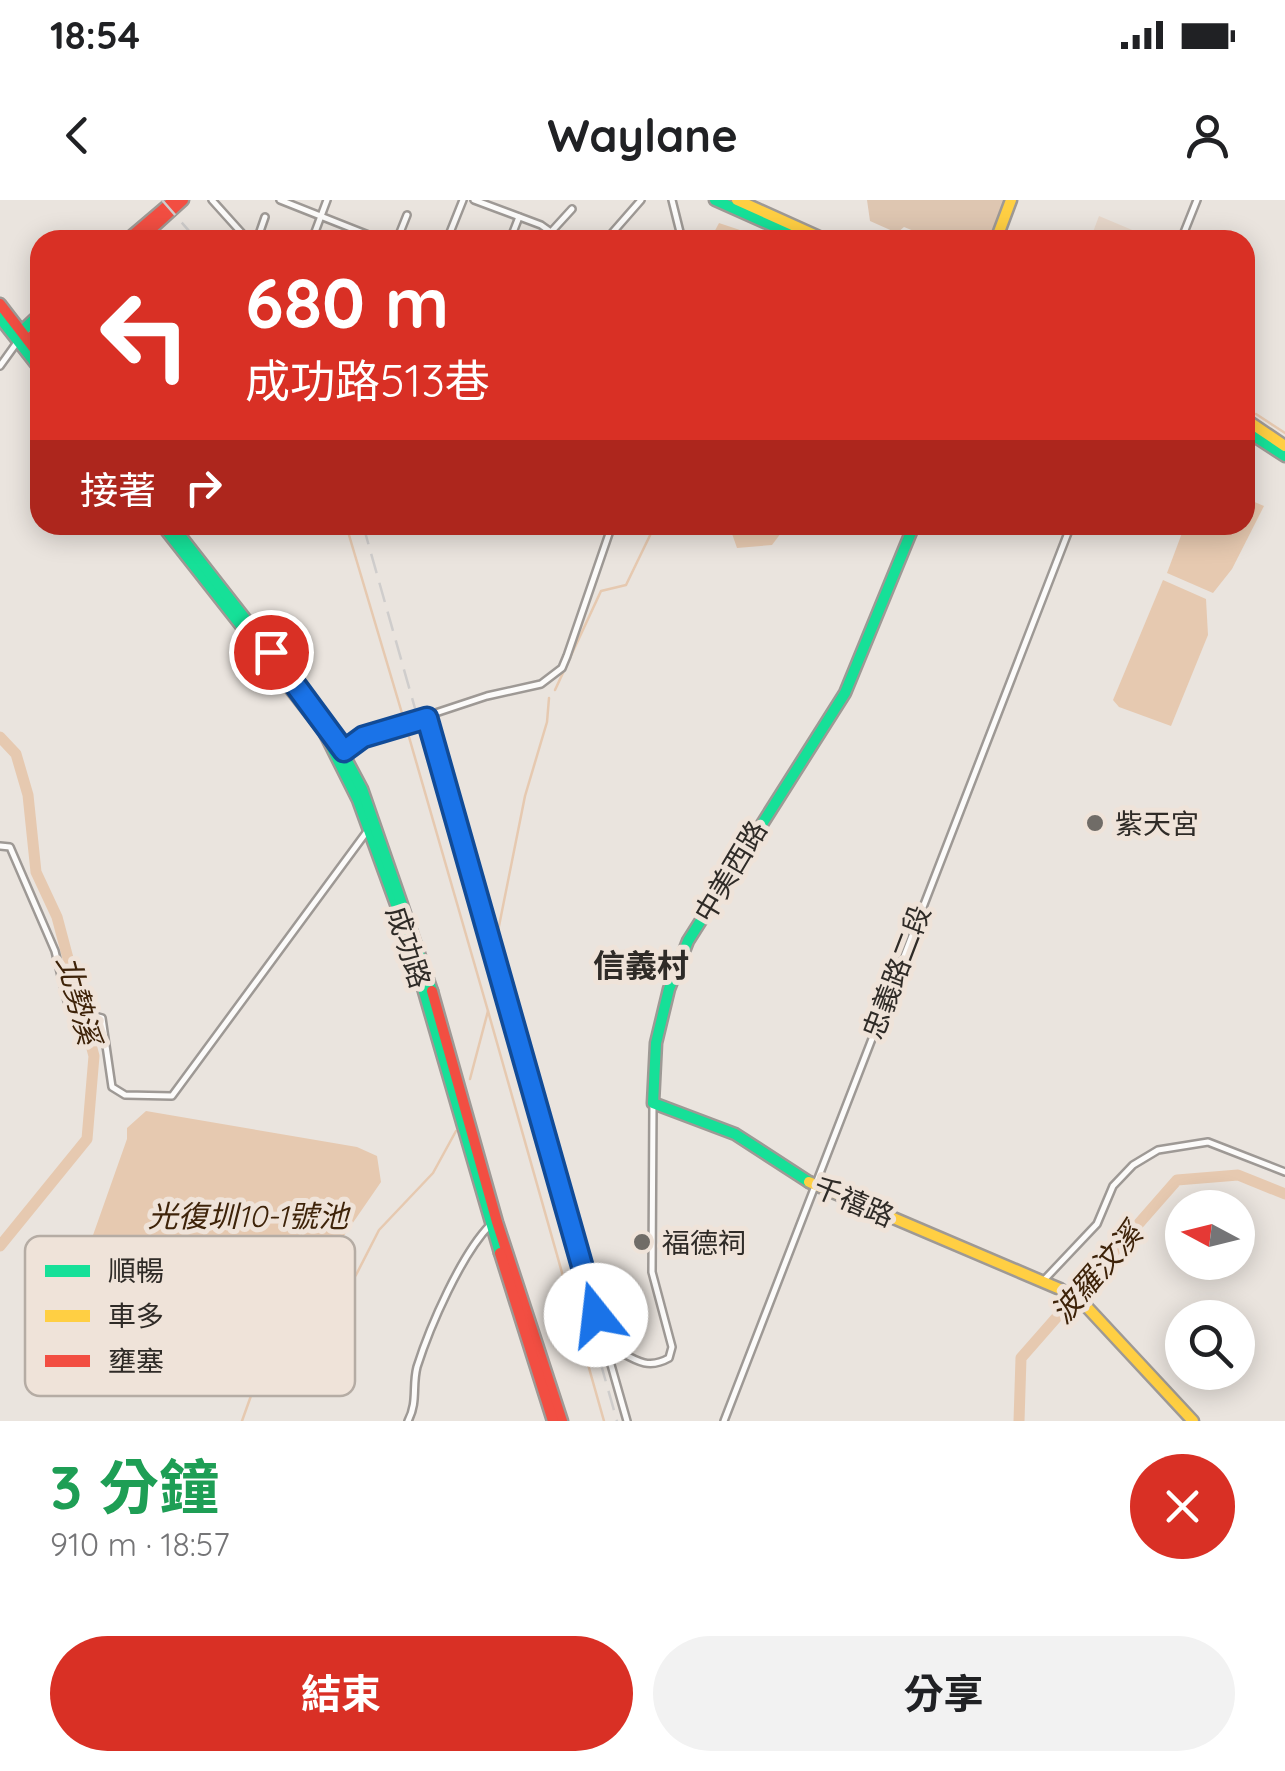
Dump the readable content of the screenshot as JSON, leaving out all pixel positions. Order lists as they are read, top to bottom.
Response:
{
  "streets": {
    "street": [
      "中美西路",
      "成功路",
      "忠義路二段",
      "千禧路"
    ]
  },
  "crossings": [
    ["中美西路", "千禧路"],
    ["忠義路二段", "千禧路"]
  ],
  "districts": ["信義村"],
  "water": ["北勢溪", "光復圳10-1號池", "波羅汶溪"],
  "places": ["紫天宮", "福德祠"],
  "legend": ["順暢", "車多", "壅塞"],
  "north": "left",
  "page": {
    "status": "18:54",
    "header": "Waylane",
    "turn": ["680 m", "成功路513巷"],
    "then": "接著",
    "heading": ["3 分鐘", "910 m · 18:57"],
    "buttons": ["結束", "分享"]
  }
}
